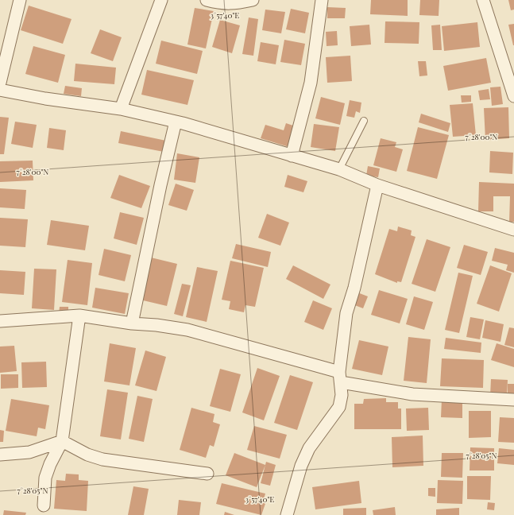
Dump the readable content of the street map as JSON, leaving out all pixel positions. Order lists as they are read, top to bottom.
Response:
{
  "coordinates": ["3°57'40\"E", "7°28'00\"N", "7°28'05\"N"]
}
